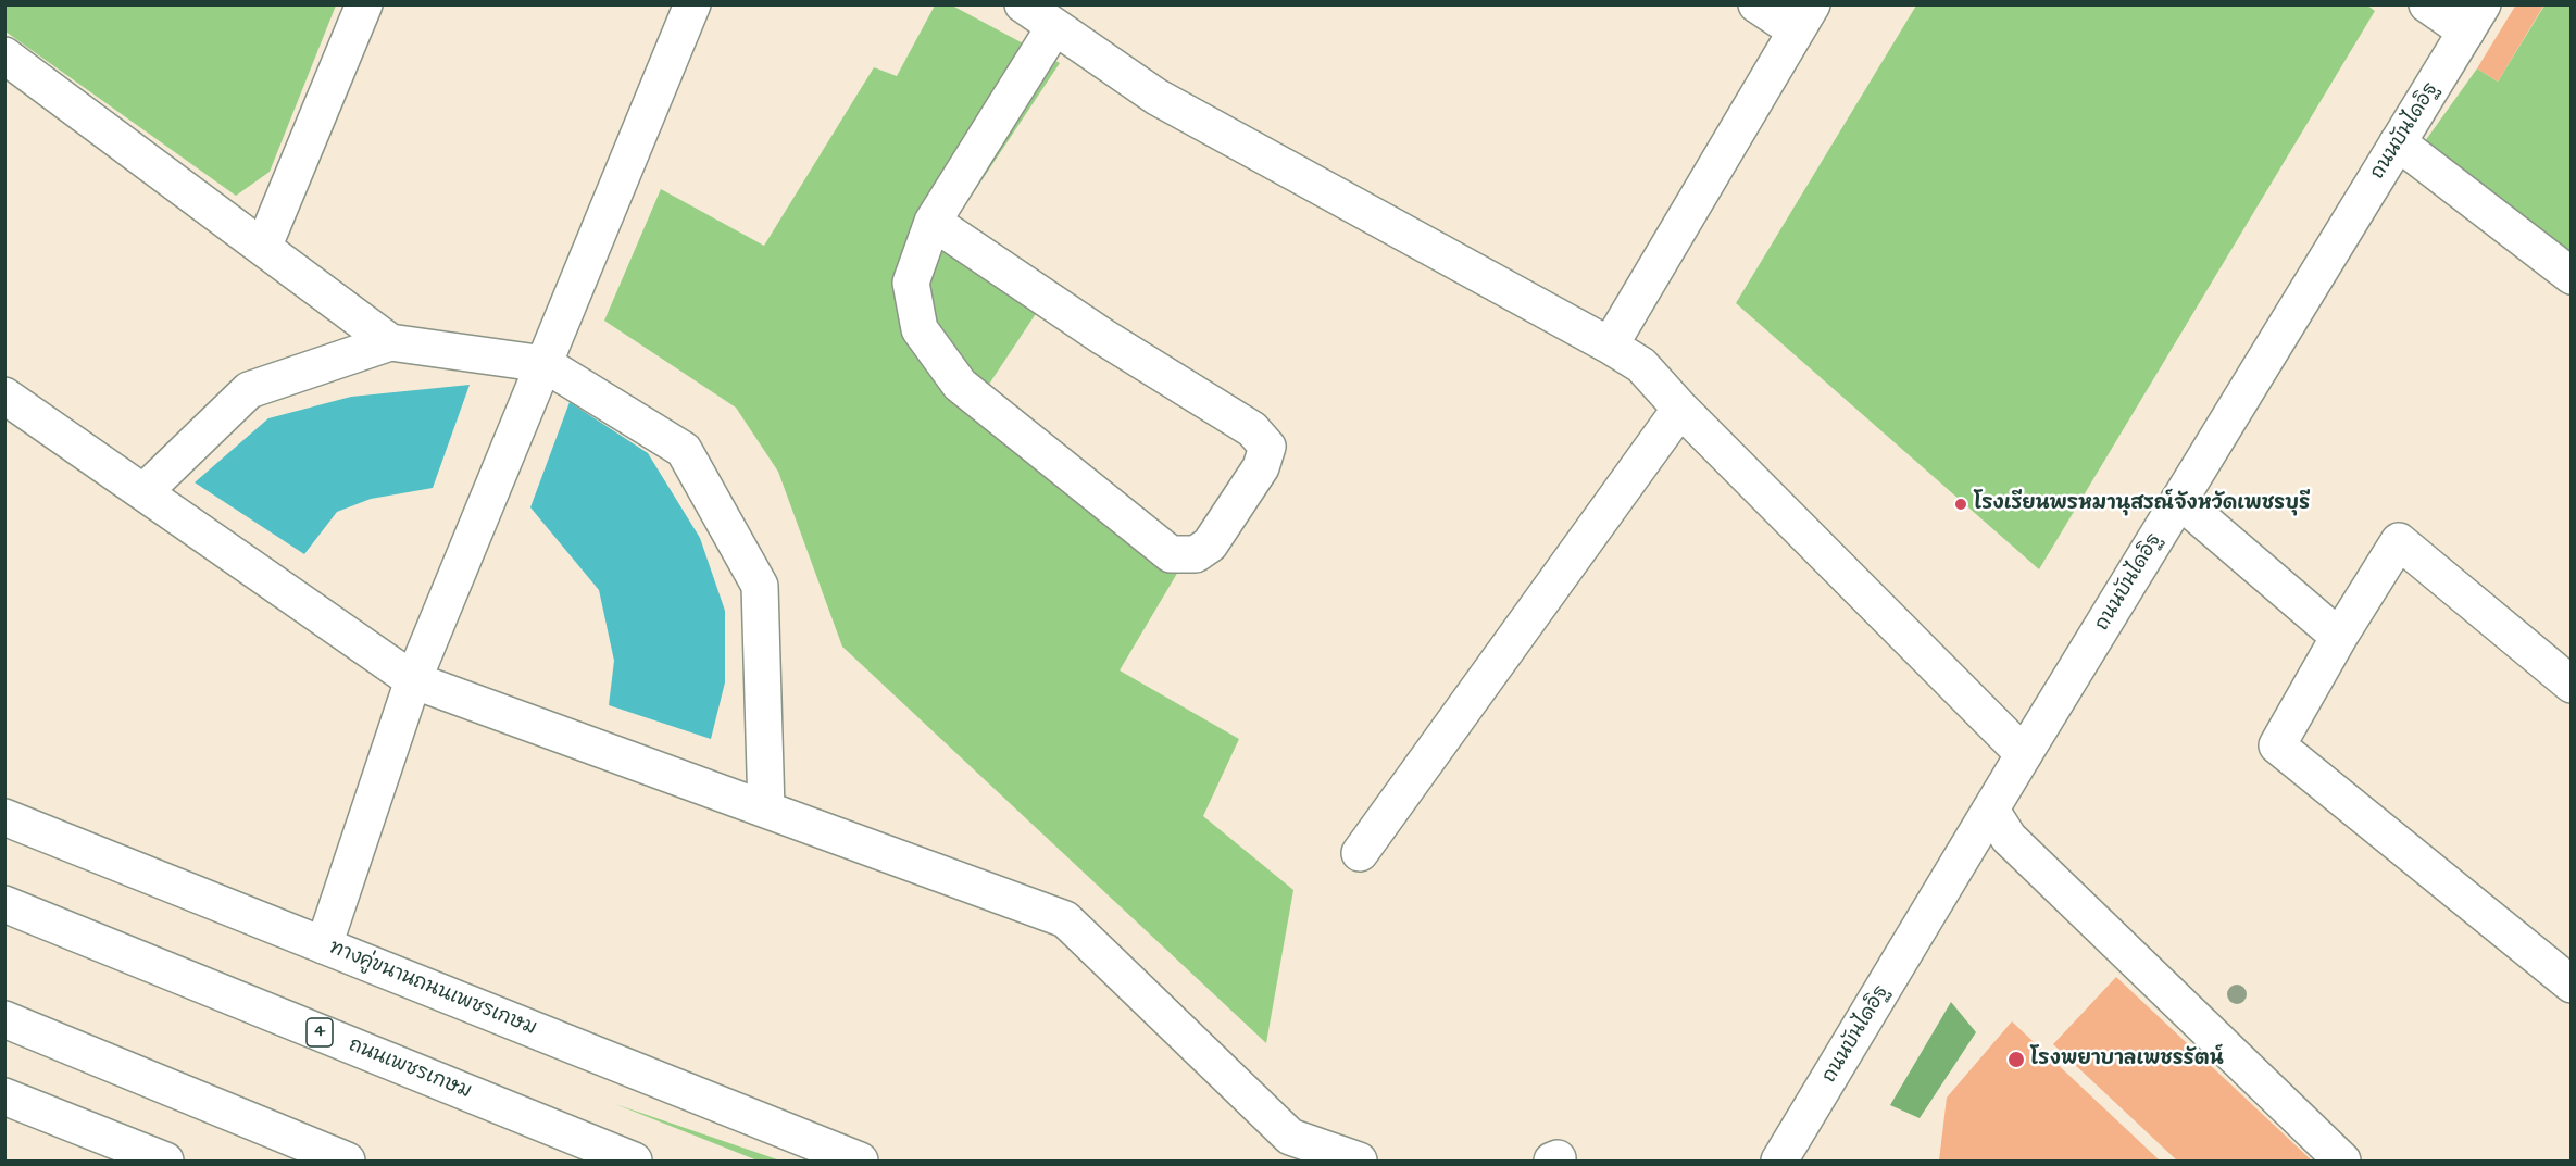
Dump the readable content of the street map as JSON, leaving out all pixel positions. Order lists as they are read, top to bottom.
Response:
{
  "streets": {
    "main road": [
      "ถนนบันไดอิฐ",
      "ทางคู่ขนานถนนเพชรเกษม",
      "4",
      "ถนนเพชรเกษม"
    ]
  },
  "places": ["โรงเรียนพรหมานุสรณ์จังหวัดเพชรบุรี", "โรงพยาบาลเพชรรัตน์"]
}
